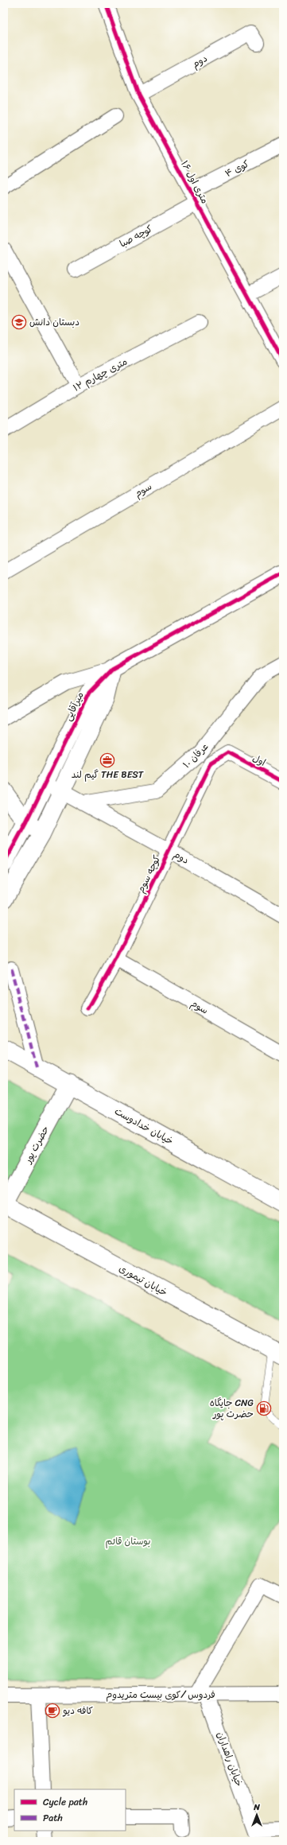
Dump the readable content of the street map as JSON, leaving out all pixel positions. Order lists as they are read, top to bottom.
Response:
{
  "streets": {
    "street": [
      "دوم",
      "کوی ۴",
      "۱۶ متری اول",
      "کوچه صبا",
      "۱۲ متری چهارم",
      "سوم",
      "میرآقایی",
      "عرفان ۱۰",
      "اول",
      "کوچه سوم",
      "خیابان خدادوست",
      "حضرت پور",
      "خیابان تیموری",
      "فردوس /کوی بیست متریدوم",
      "خیابان راهداران"
    ]
  },
  "crossings": [
    ["دوم", "۱۶ متری اول"],
    ["دوم", "میرآقایی"],
    ["دوم", "عرفان ۱۰"],
    ["دوم", "کوچه سوم"],
    ["کوی ۴", "۱۶ متری اول"],
    ["کوی ۴", "کوچه صبا"],
    ["۱۶ متری اول", "کوچه صبا"],
    ["سوم", "کوچه سوم"],
    ["اول", "کوچه سوم"],
    ["خیابان خدادوست", "حضرت پور"],
    ["حضرت پور", "خیابان تیموری"],
    ["فردوس /کوی بیست متریدوم", "خیابان راهداران"]
  ],
  "parks": ["بوستان قائم"],
  "places": {
    "school or university": ["دبستان دانش"],
    "office": ["گیم لند THE BEST"],
    "fuel station": ["جایگاه CNG حضرت پور"],
    "cafe": ["کافه دیو"]
  },
  "legend": ["Cycle path", "Path"],
  "north": "top"
}
